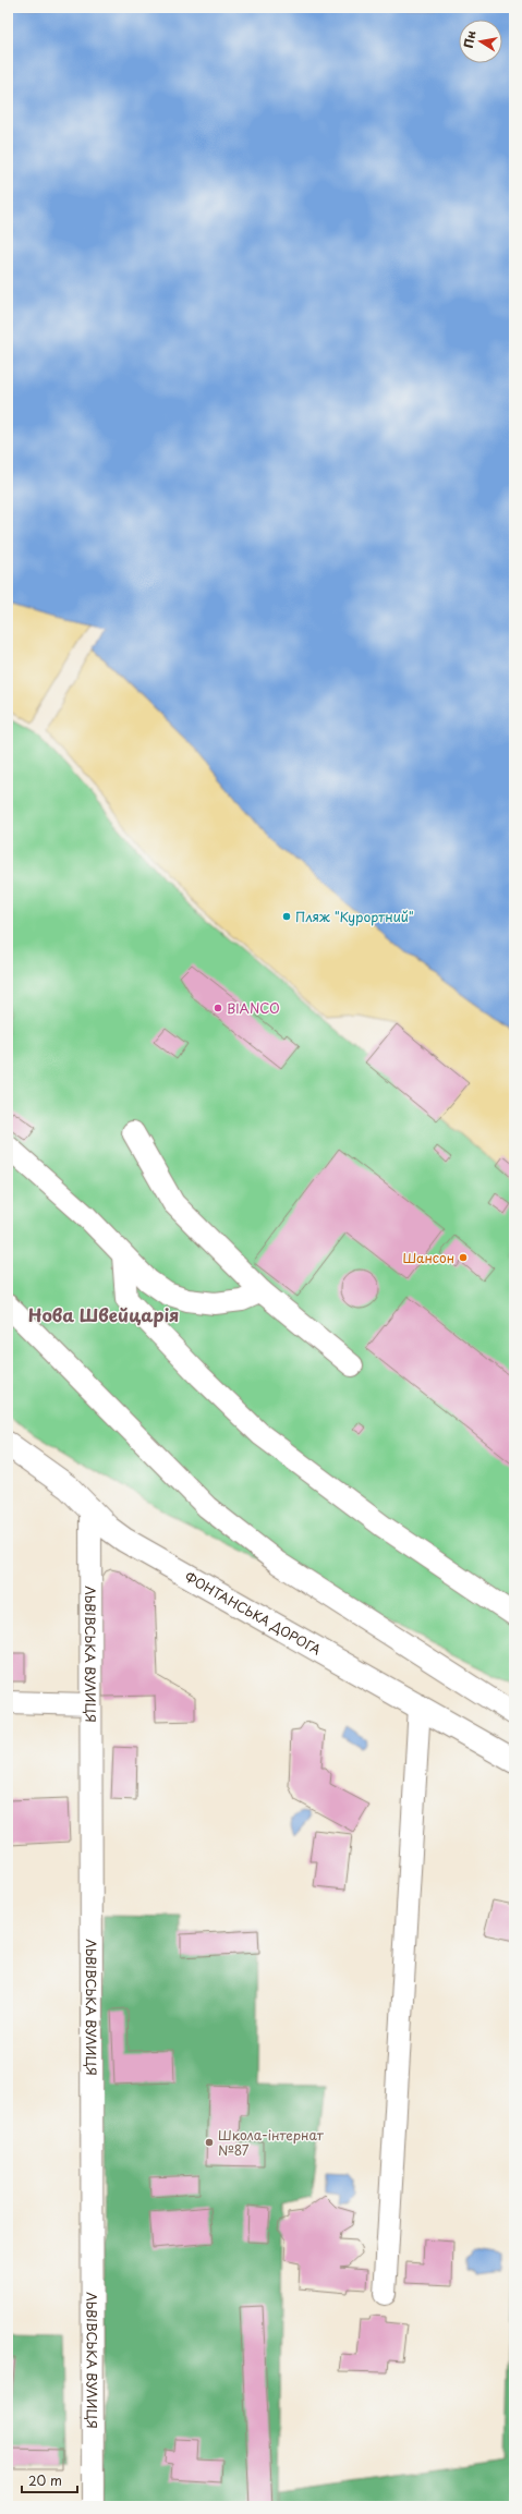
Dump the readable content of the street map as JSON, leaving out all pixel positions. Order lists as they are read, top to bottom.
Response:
{
  "streets": {
    "main road": ["ФОНТАНСЬКА ДОРОГА"],
    "street": ["ЛЬВІВСЬКА ВУЛИЦЯ"]
  },
  "crossings": [
    ["ФОНТАНСЬКА ДОРОГА", "ЛЬВІВСЬКА ВУЛИЦЯ"]
  ],
  "districts": ["Нова Швейцарія"],
  "places": [
    "Пляж \"Курортний\"",
    "BIANCO",
    "Шансон",
    "Школа-інтернат №87"
  ],
  "scale_bar": "20 m",
  "north": "left"
}
